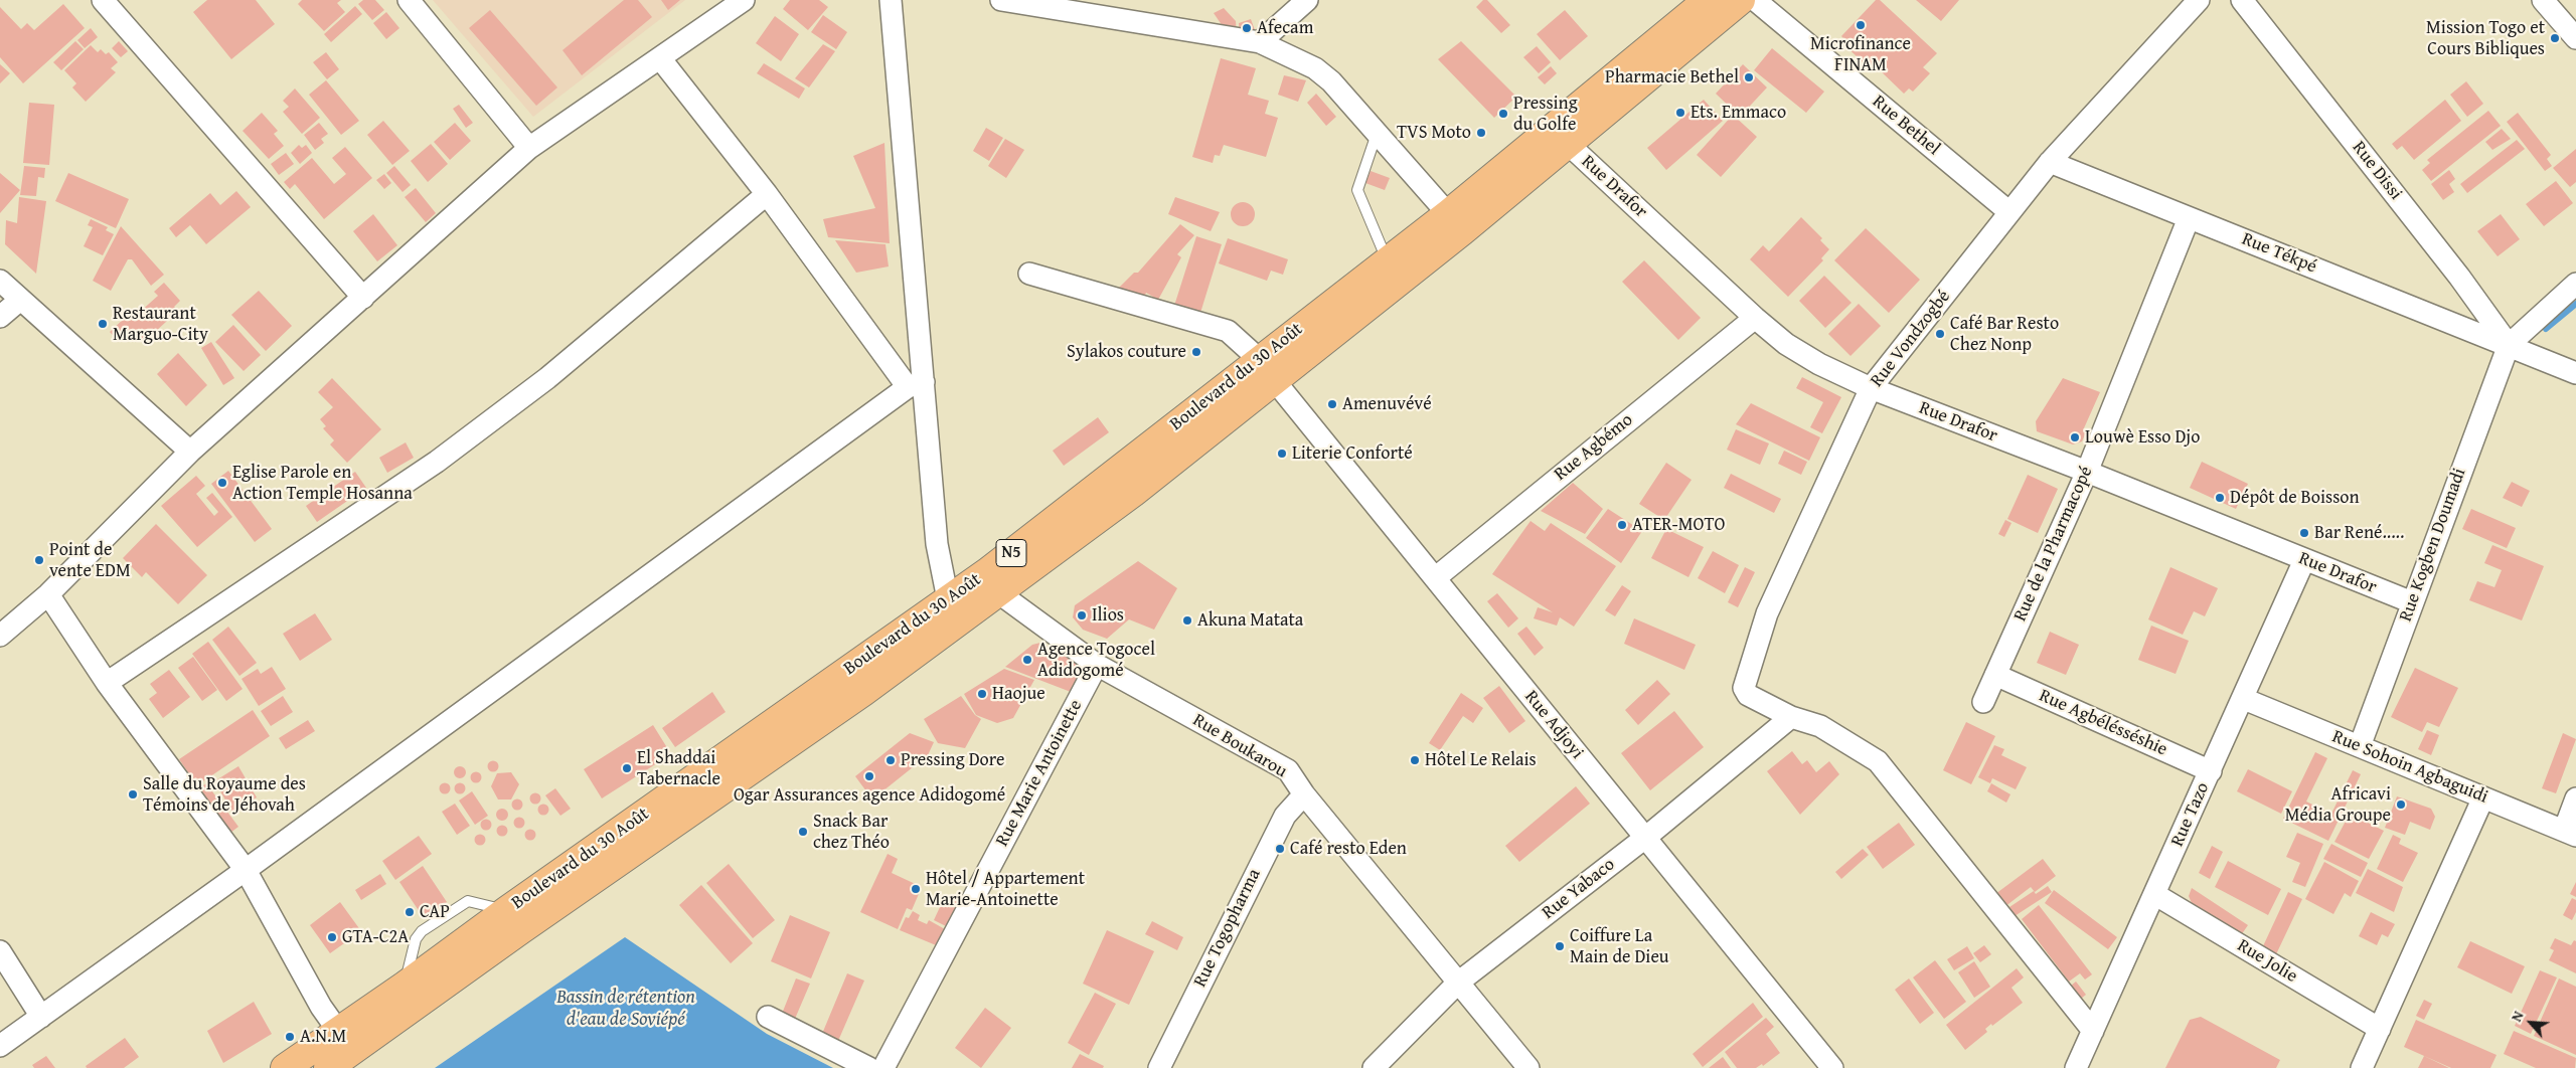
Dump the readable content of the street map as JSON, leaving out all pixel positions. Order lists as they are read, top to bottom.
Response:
{
  "streets": {
    "highway": ["Boulevard du 30 Août", "N5"],
    "street": [
      "Rue Bethel",
      "Rue Dissi",
      "Rue Drafor",
      "Rue Tékpé",
      "Rue Vondzogbé",
      "Rue Agbémo",
      "Rue de la Pharmacopé",
      "Rue Kogben Doumadi",
      "Rue Agbélésséshie",
      "Rue Adjoyi",
      "Rue Boukarou",
      "Rue Sohoin Agbaguidi",
      "Rue Marie Antoinette",
      "Rue Tazo",
      "Rue Yabaco",
      "Rue Togopharma",
      "Rue Jolie"
    ]
  },
  "crossings": [
    ["Rue Bethel", "Rue Vondzogbé"],
    ["Rue Dissi", "Rue Tékpé"],
    ["Rue Dissi", "Rue Kogben Doumadi"],
    ["Rue Drafor", "Rue Vondzogbé"],
    ["Rue Drafor", "Boulevard du 30 Août"],
    ["Rue Drafor", "Rue Agbémo"],
    ["Rue Drafor", "Rue de la Pharmacopé"],
    ["Rue Drafor", "Rue Kogben Doumadi"],
    ["Rue Drafor", "Rue Tazo"],
    ["Rue Tékpé", "Rue Vondzogbé"],
    ["Rue Tékpé", "Rue de la Pharmacopé"],
    ["Rue Tékpé", "Rue Kogben Doumadi"],
    ["Rue Vondzogbé", "Rue Tazo"],
    ["Rue Vondzogbé", "Rue Yabaco"],
    ["Boulevard du 30 Août", "Rue Adjoyi"],
    ["Boulevard du 30 Août", "Rue Boukarou"],
    ["Rue Agbémo", "Rue Adjoyi"],
    ["Rue de la Pharmacopé", "Rue Agbélésséshie"],
    ["Rue Kogben Doumadi", "Rue Sohoin Agbaguidi"],
    ["Rue Agbélésséshie", "Rue Tazo"],
    ["Rue Adjoyi", "Rue Yabaco"],
    ["Rue Boukarou", "Rue Marie Antoinette"],
    ["Rue Boukarou", "Rue Yabaco"],
    ["Rue Boukarou", "Rue Togopharma"],
    ["Rue Sohoin Agbaguidi", "Rue Tazo"],
    ["Rue Tazo", "Rue Jolie"]
  ],
  "water": ["Bassin de rétention d'eau de Soviépé"],
  "places": [
    "Microfinance FINAM",
    "Afecam",
    "Mission Togo et Cours Bibliques",
    "Pharmacie Bethel",
    "Ets. Emmaco",
    "Pressing du Golfe",
    "TVS Moto",
    "Restaurant Marguo-City",
    "Café Bar Resto Chez Nonp",
    "Sylakos couture",
    "Amenuvévé",
    "Louwè Esso Djo",
    "Literie Conforté",
    "Eglise Parole en Action Temple Hosanna",
    "Dépôt de Boisson",
    "ATER-MOTO",
    "Bar René.....",
    "Point de vente EDM",
    "Ilios",
    "Akuna Matata",
    "Agence Togocel Adidogomé",
    "Haojue",
    "Pressing Dore",
    "Hôtel Le Relais",
    "El Shaddai Tabernacle",
    "Ogar Assurances agence Adidogomé",
    "Salle du Royaume des Témoins de Jéhovah",
    "Africavi Média Groupe",
    "Snack Bar chez Théo",
    "Café resto Eden",
    "Hôtel / Appartement Marie-Antoinette",
    "CAP",
    "GTA-C2A",
    "Coiffure La Main de Dieu",
    "A.N.M"
  ],
  "north": "top left"
}
